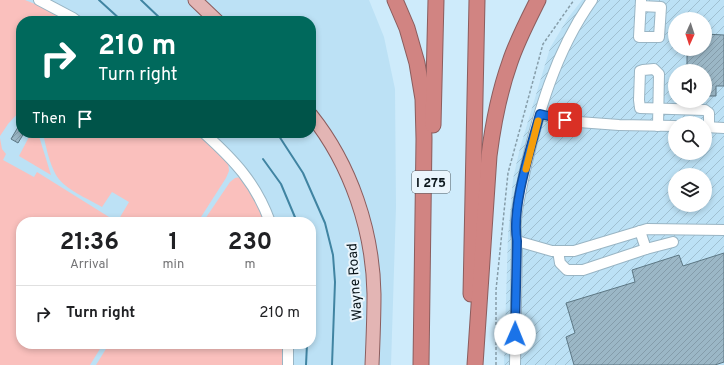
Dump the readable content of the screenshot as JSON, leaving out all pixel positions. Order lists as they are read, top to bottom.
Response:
{
  "streets": {
    "highway": ["I 275"],
    "main road": ["Wayne Road"]
  },
  "north": "bottom",
  "page": {
    "turn": ["210 m", "Turn right"],
    "then": "Then",
    "eta": [
      "21:36",
      "Arrival",
      "1",
      "min",
      "230",
      "m"
    ],
    "list": [
      {
        "name": "Turn right",
        "value": "210 m"
      }
    ]
  }
}
